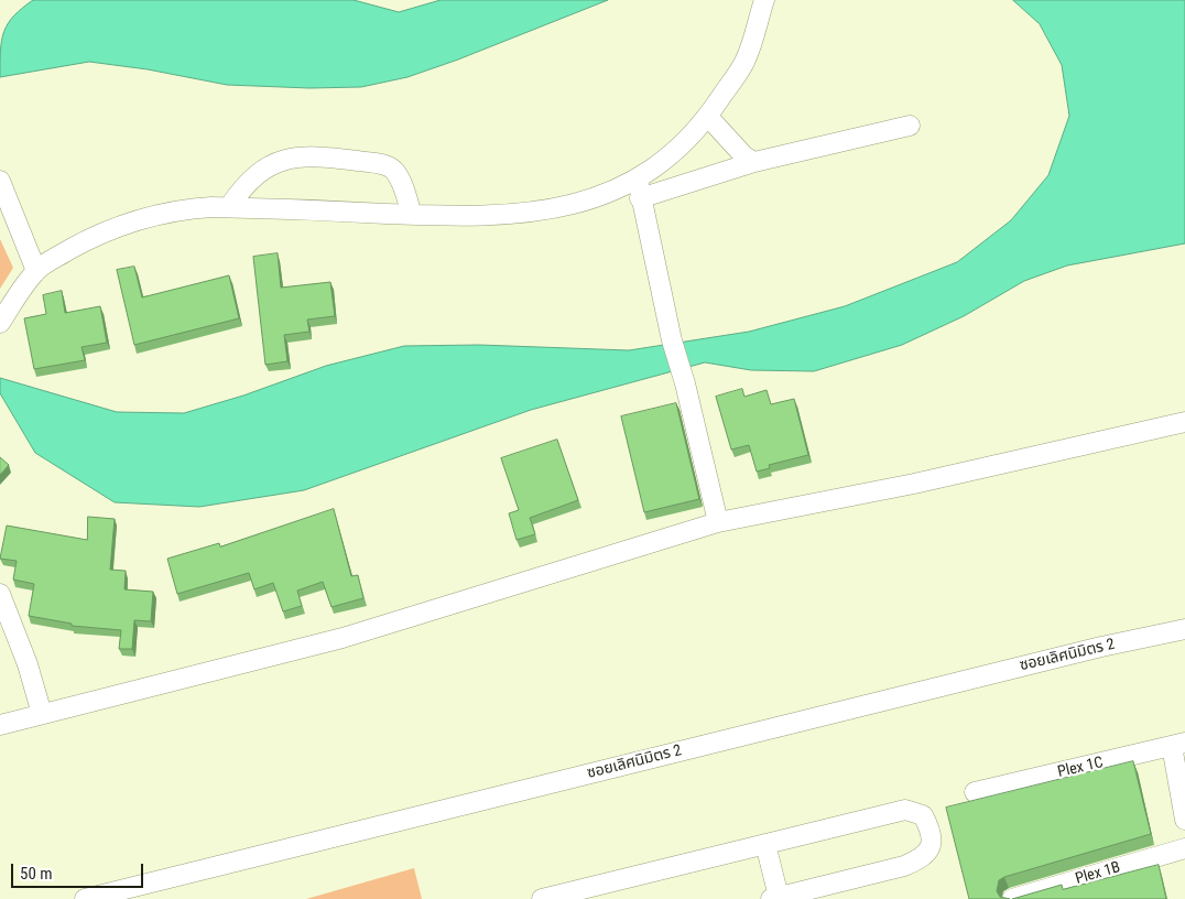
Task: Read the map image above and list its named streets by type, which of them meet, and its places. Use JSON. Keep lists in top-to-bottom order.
{
  "streets": {
    "street": ["ซอยเลิศนิมิตร 2", "Plex 1C", "Plex 1B"]
  },
  "scale_bar": "50 m"
}
